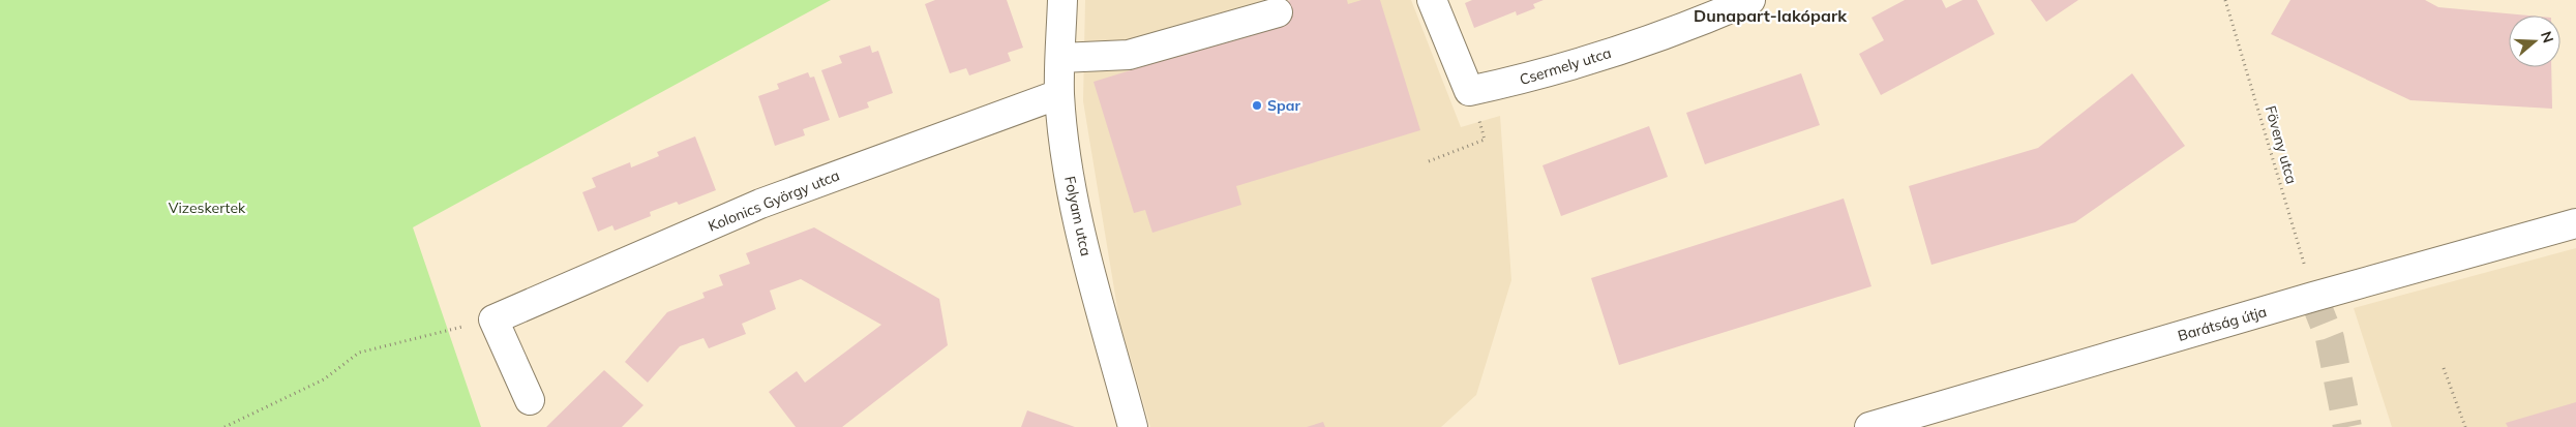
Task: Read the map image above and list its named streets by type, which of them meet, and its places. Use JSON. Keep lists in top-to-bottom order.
{
  "streets": {
    "street": [
      "Csermely utca",
      "Kolonics György utca",
      "Folyam utca",
      "Barátság útja"
    ],
    "path": ["Föveny utca"]
  },
  "crossings": [
    ["Föveny utca", "Barátság útja"],
    ["Kolonics György utca", "Folyam utca"]
  ],
  "districts": ["Dunapart-lakópark"],
  "parks": ["Vizeskertek"],
  "places": ["Spar"],
  "north": "right"
}
